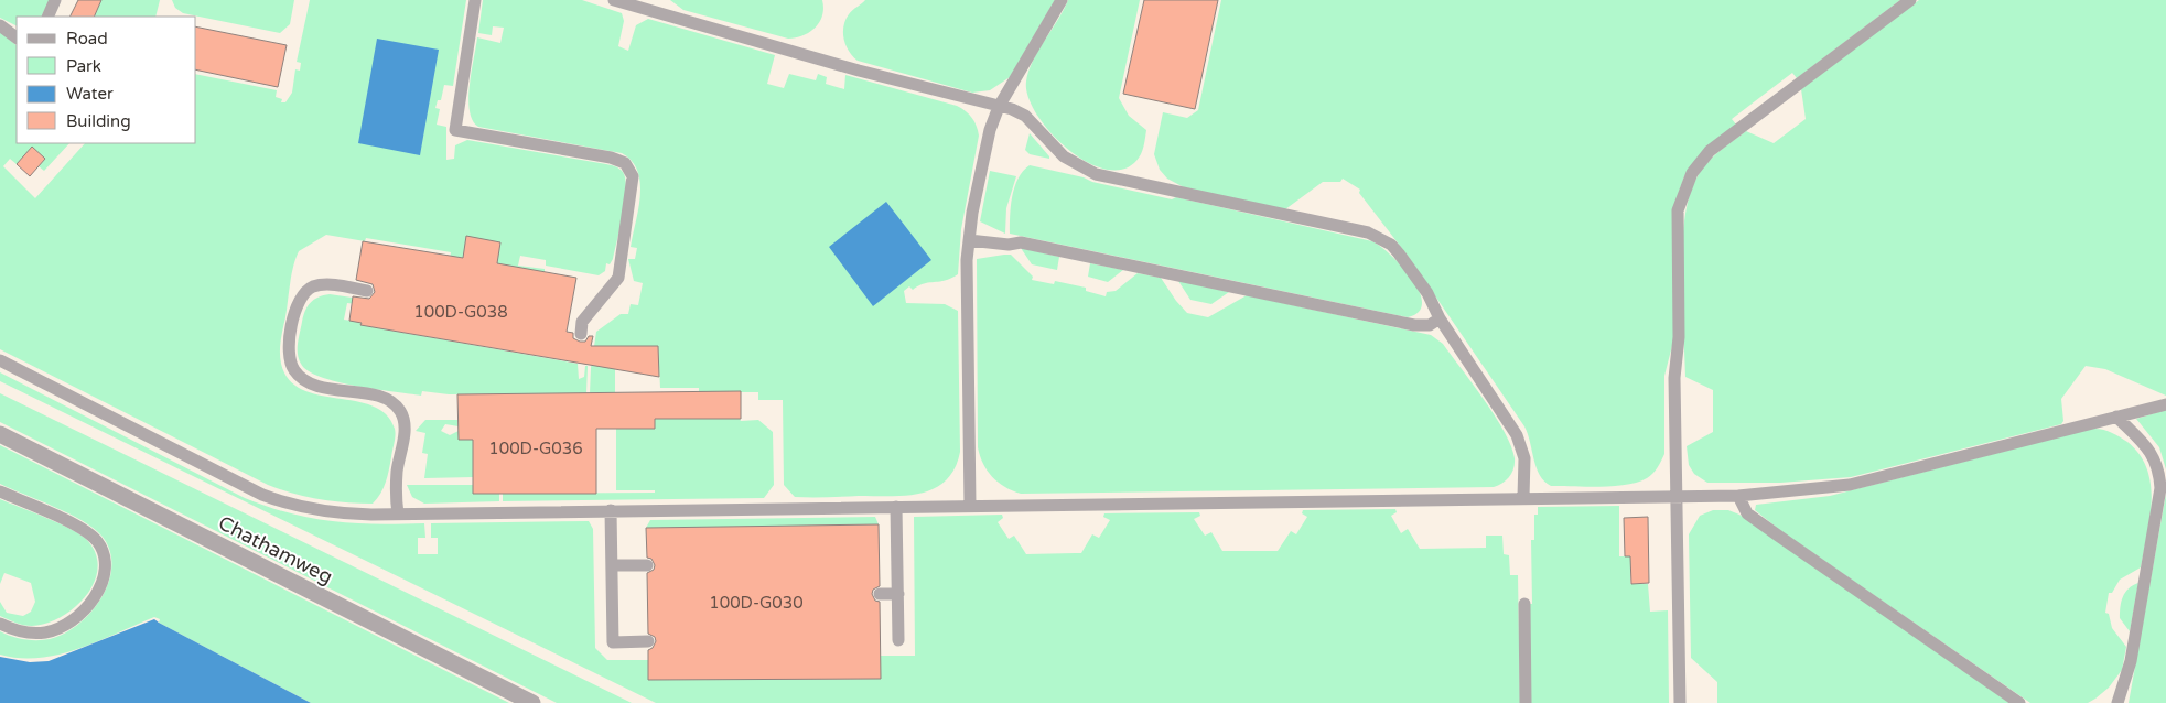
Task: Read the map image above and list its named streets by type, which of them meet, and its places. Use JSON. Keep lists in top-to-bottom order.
{
  "streets": {
    "street": ["Chathamweg"]
  },
  "house_numbers": ["100D-G038", "100D-G036", "100D-G030"],
  "legend": [
    "Road",
    "Park",
    "Water",
    "Building"
  ]
}
